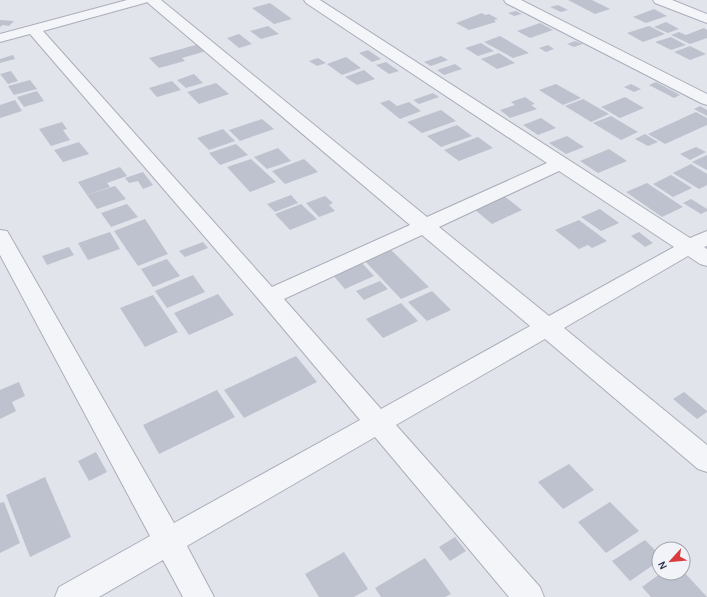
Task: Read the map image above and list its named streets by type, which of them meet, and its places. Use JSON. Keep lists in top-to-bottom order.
{
  "north": "bottom left"
}
